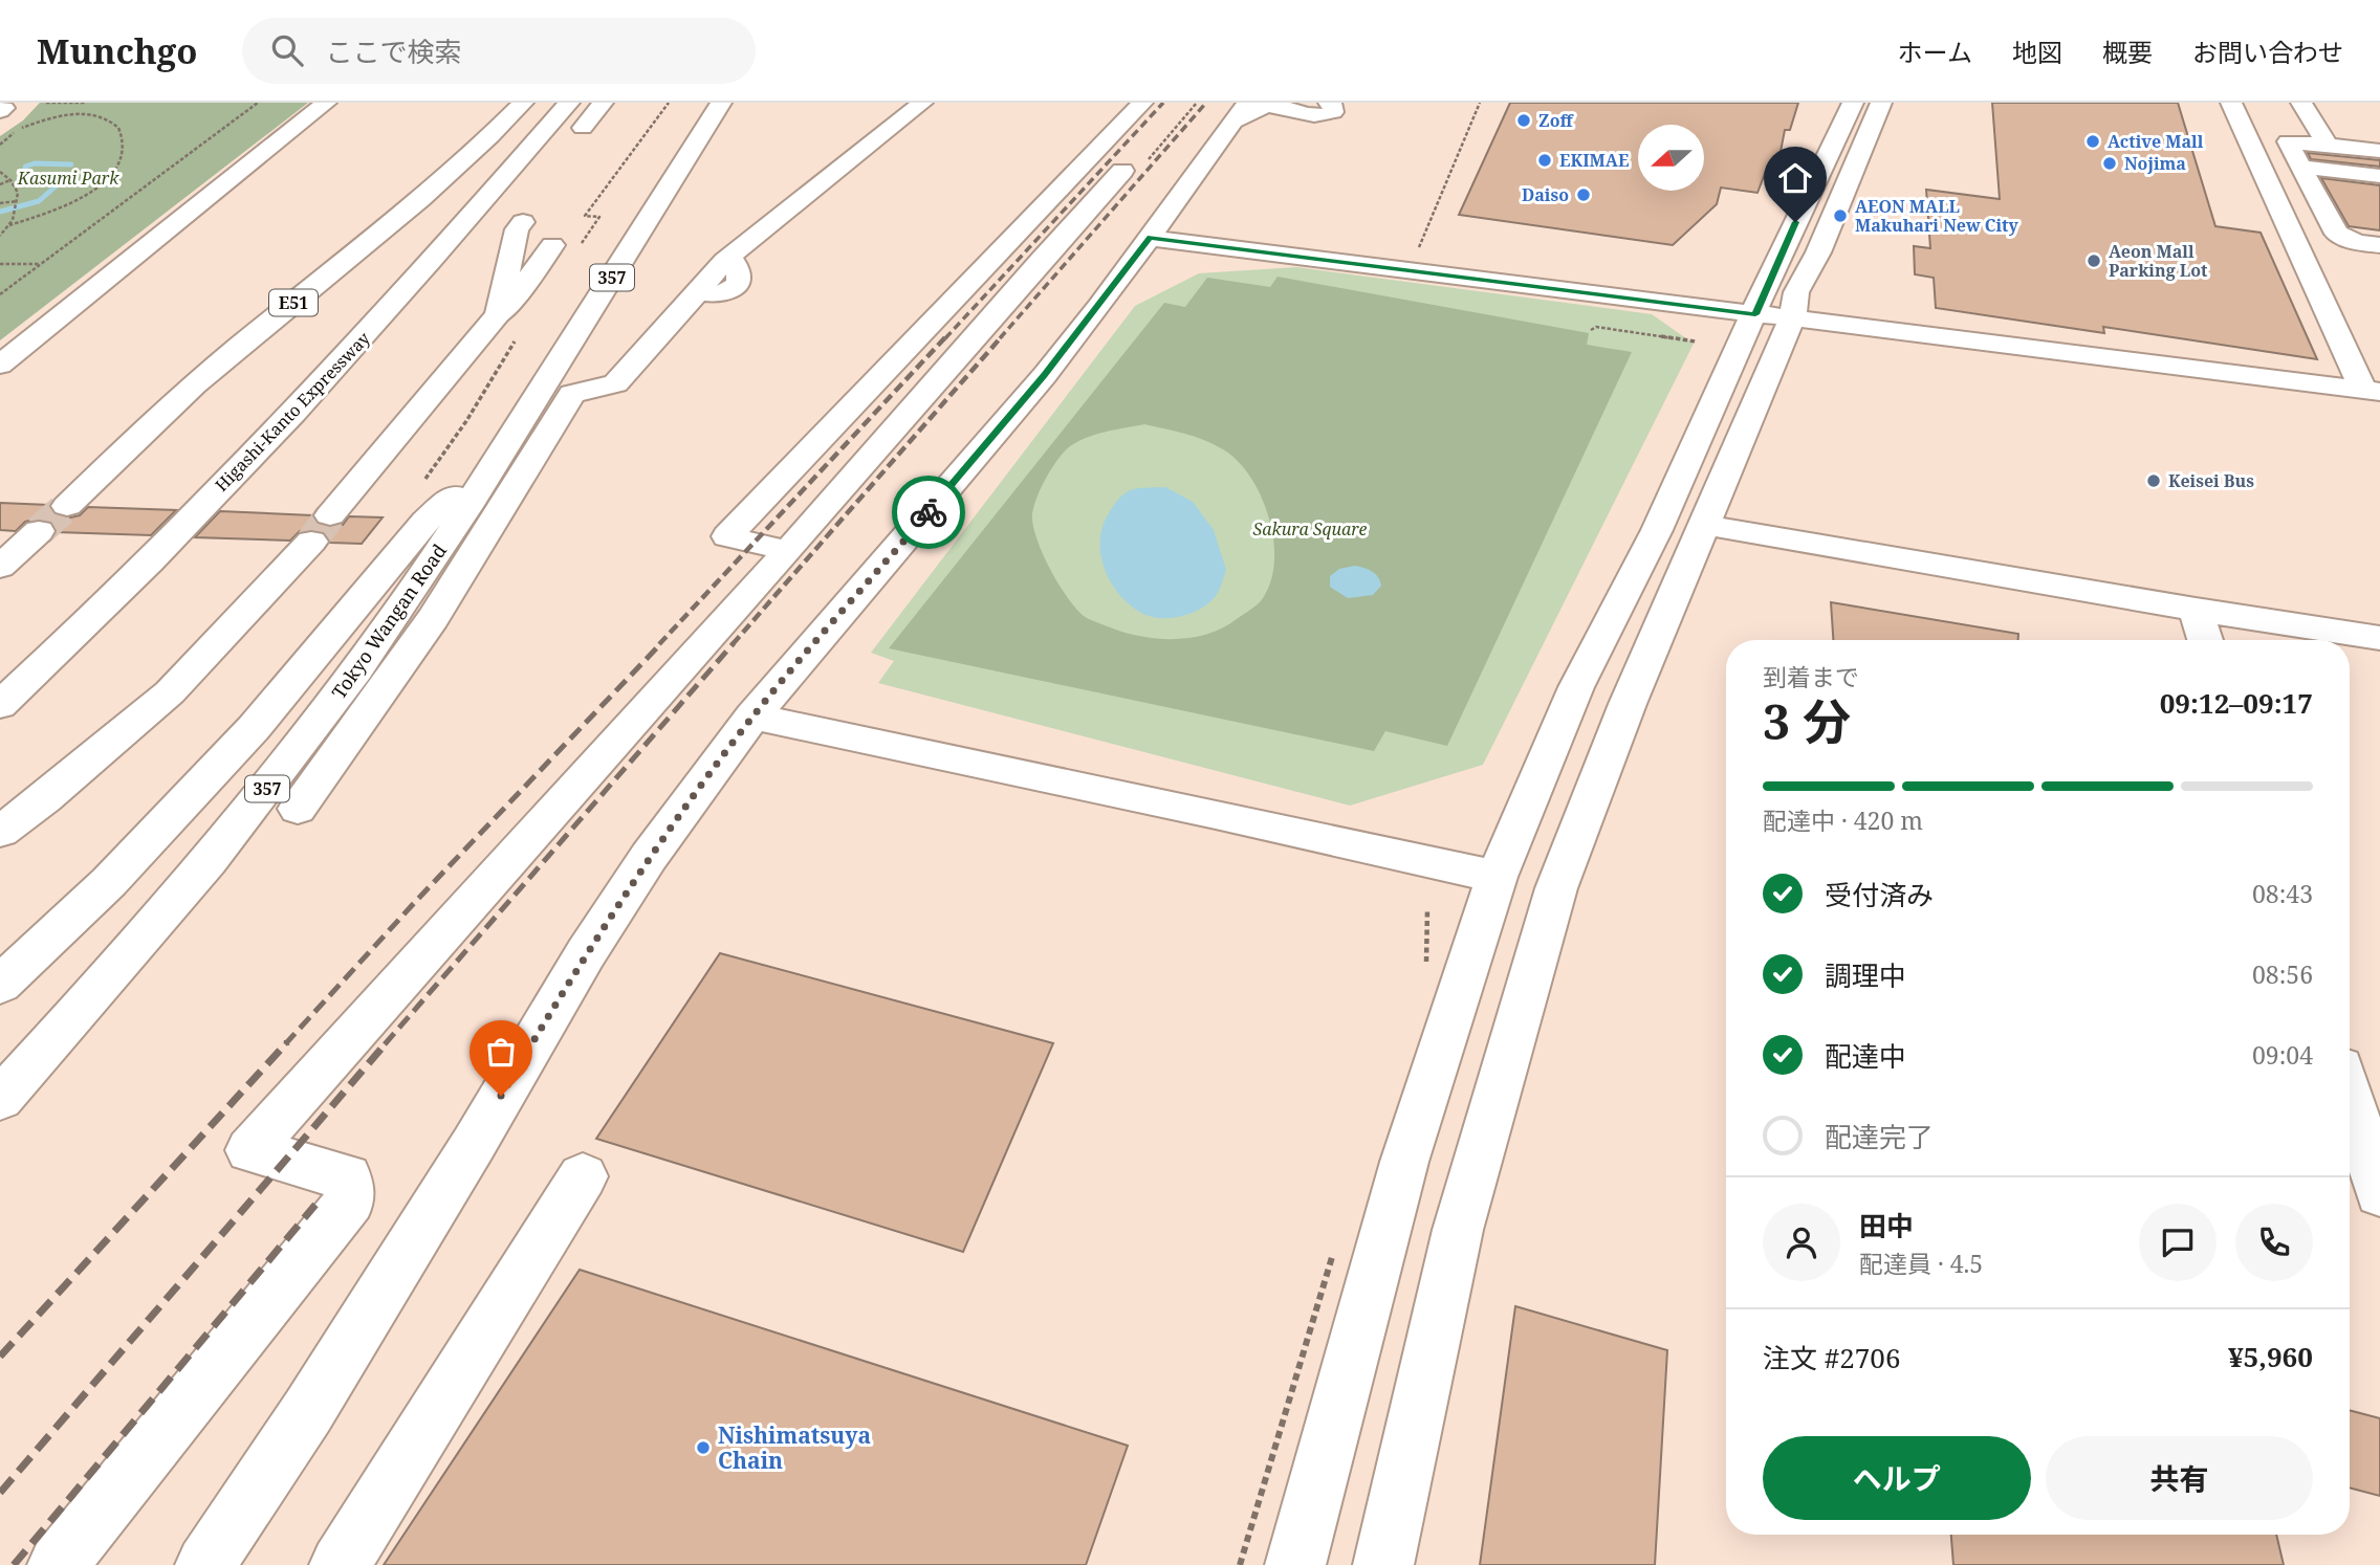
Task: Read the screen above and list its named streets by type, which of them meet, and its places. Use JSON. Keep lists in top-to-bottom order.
{
  "streets": {
    "main road": [
      "357",
      "E51",
      "Higashi-Kanto Expressway",
      "Tokyo Wangan Road"
    ]
  },
  "parks": ["Kasumi Park", "Sakura Square"],
  "places": [
    "Zoff",
    "Active Mall",
    "EKIMAE",
    "Nojima",
    "Daiso",
    "AEON MALL Makuhari New City",
    "Aeon Mall Parking Lot",
    "Keisei Bus",
    "Nishimatsuya Chain"
  ],
  "north": "left",
  "page": {
    "header": "Munchgo",
    "search": "ここで検索",
    "nav": [
      "ホーム",
      "地図",
      "概要",
      "お問い合わせ"
    ],
    "heading": ["3 分", "到着まで", "09:12–09:17"],
    "panel": [
      "田中",
      "配達員 · 4.5",
      "注文 #2706",
      "¥5,960"
    ],
    "bar": "配達中 · 420 m",
    "list": [
      ["受付済み", "08:43"],
      ["調理中", "08:56"],
      ["配達中", "09:04"],
      "配達完了"
    ],
    "buttons": ["ヘルプ", "共有"]
  }
}
